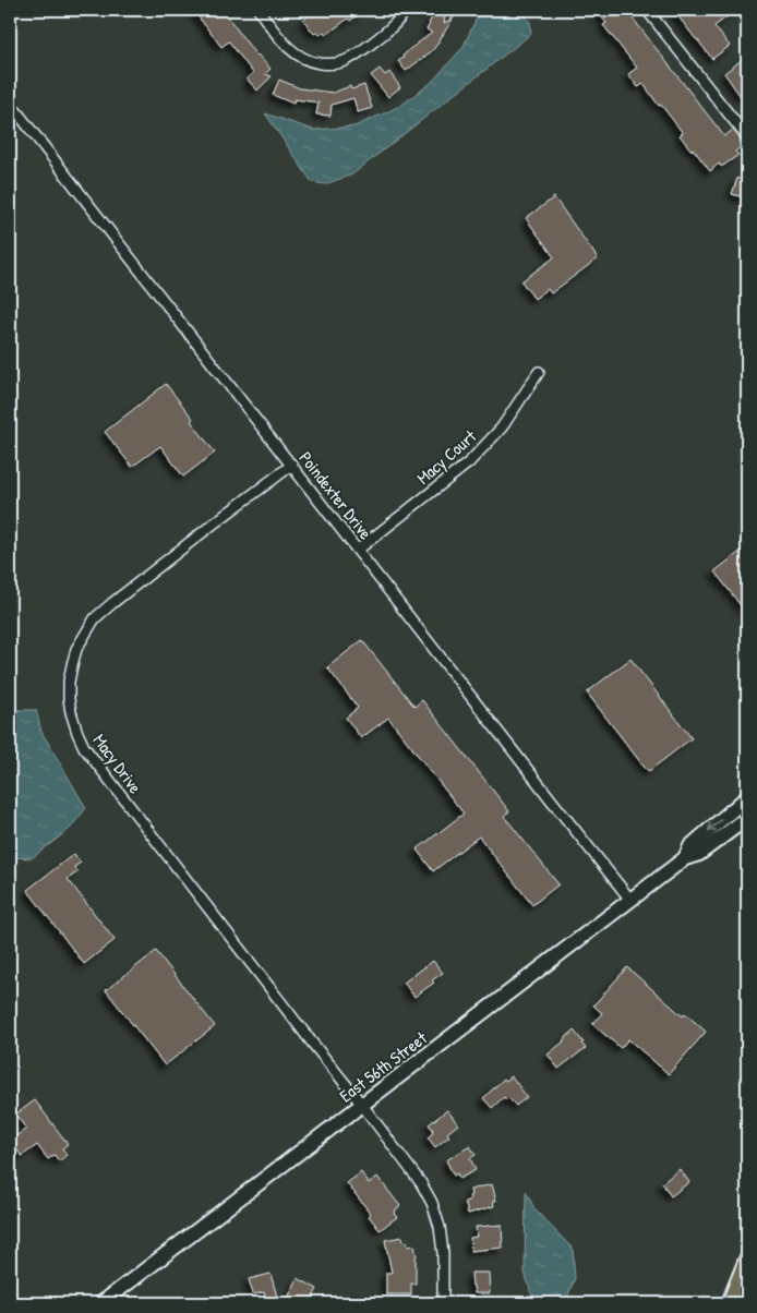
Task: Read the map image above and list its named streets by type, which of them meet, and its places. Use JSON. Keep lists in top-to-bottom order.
{
  "streets": {
    "main road": ["East 56th Street"],
    "street": ["Macy Court", "Poindexter Drive", "Macy Drive"]
  },
  "crossings": [
    ["Macy Court", "Poindexter Drive"],
    ["Poindexter Drive", "Macy Drive"],
    ["Poindexter Drive", "East 56th Street"],
    ["Macy Drive", "East 56th Street"]
  ]
}
